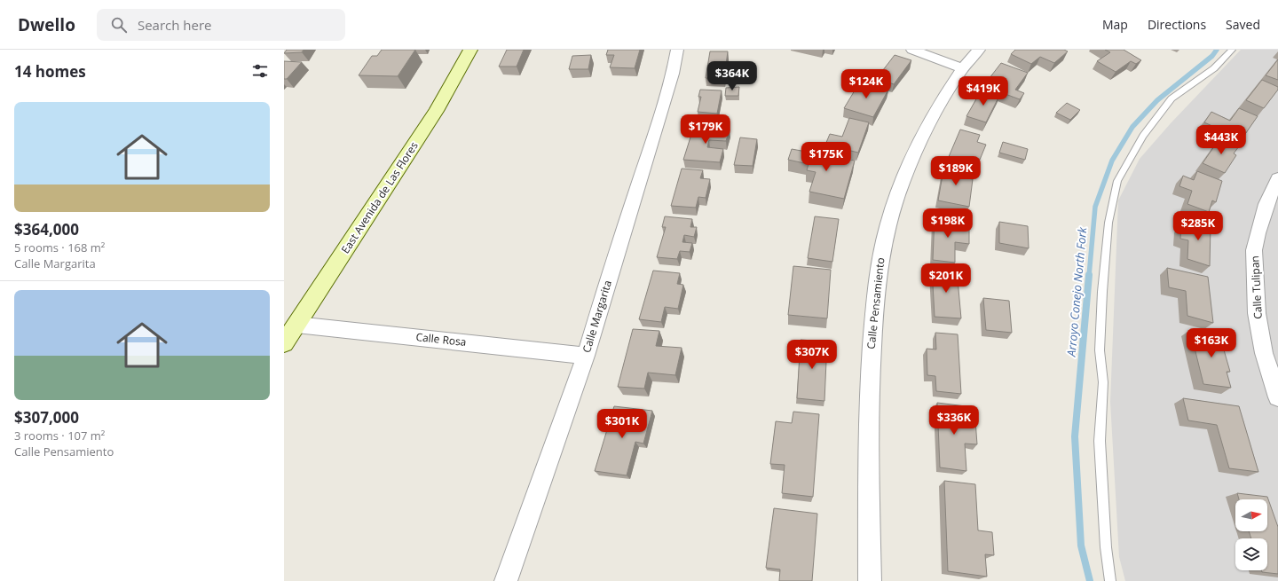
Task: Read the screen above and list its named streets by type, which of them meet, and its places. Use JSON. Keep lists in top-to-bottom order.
{
  "streets": {
    "street": [
      "East Avenida de Las Flores",
      "Calle Tulipan",
      "Calle Pensamiento",
      "Calle Margarita",
      "Calle Rosa"
    ]
  },
  "crossings": [
    ["East Avenida de Las Flores", "Calle Rosa"],
    ["Calle Margarita", "Calle Rosa"]
  ],
  "water": ["Arroyo Conejo North Fork"],
  "north": "right",
  "page": {
    "header": "Dwello",
    "search": "Search here",
    "nav": ["Map", "Directions", "Saved"],
    "heading": "14 homes",
    "price": [
      "$364K",
      "$124K",
      "$419K",
      "$179K",
      "$443K",
      "$175K",
      "$189K",
      "$198K",
      "$285K",
      "$201K",
      "$163K",
      "$307K",
      "$336K",
      "$301K"
    ],
    "list": [
      {
        "name": "$364,000",
        "note": "5 rooms · 168 m² · Calle Margarita"
      },
      {
        "name": "$307,000",
        "note": "3 rooms · 107 m² · Calle Pensamiento"
      }
    ]
  }
}
